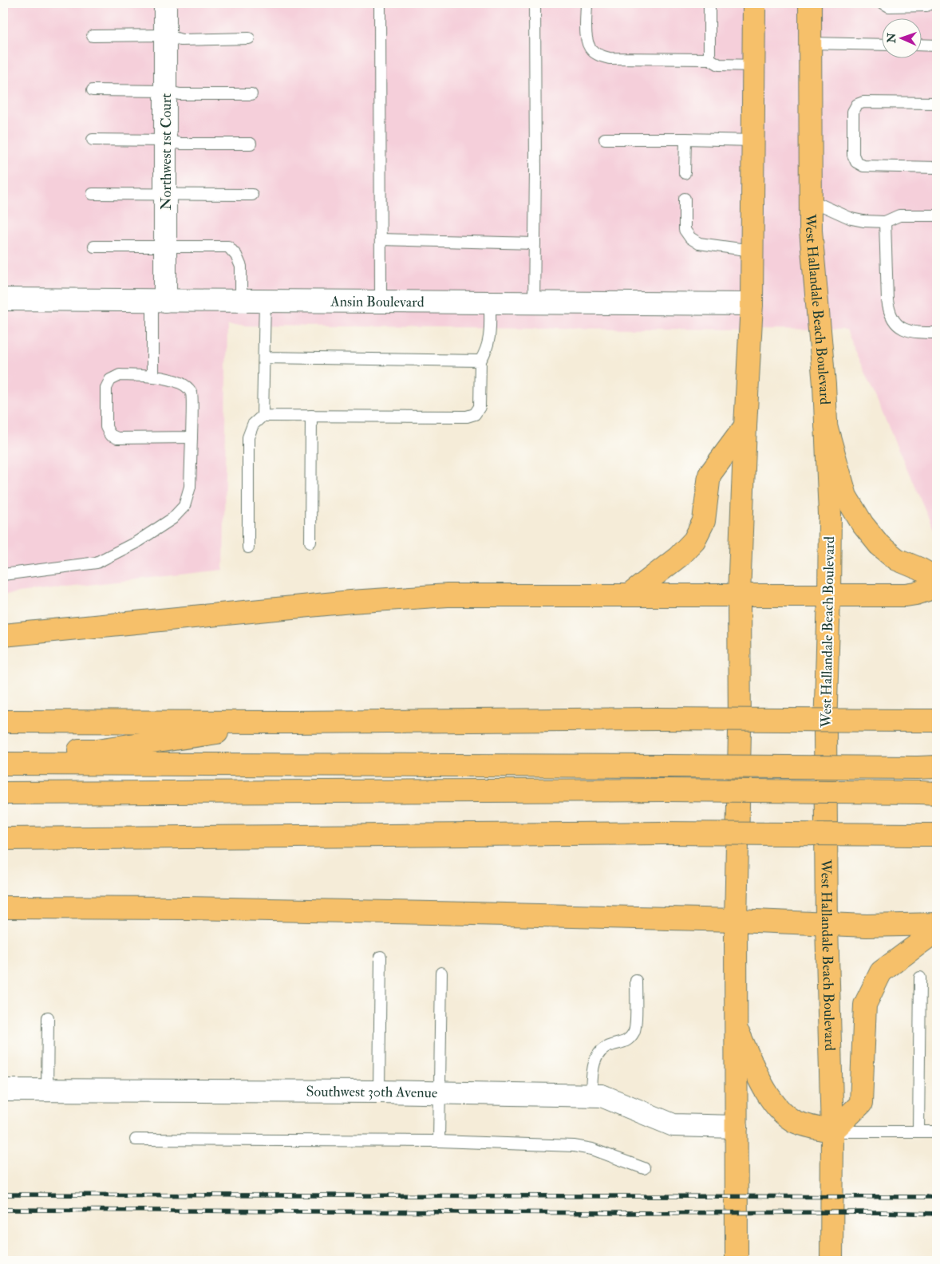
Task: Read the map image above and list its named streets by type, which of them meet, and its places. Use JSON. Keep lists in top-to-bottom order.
{
  "streets": {
    "main road": ["West Hallandale Beach Boulevard"],
    "street": ["Northwest 1st Court", "Ansin Boulevard", "Southwest 30th Avenue"]
  },
  "crossings": [
    ["Northwest 1st Court", "Ansin Boulevard"]
  ],
  "north": "left"
}
